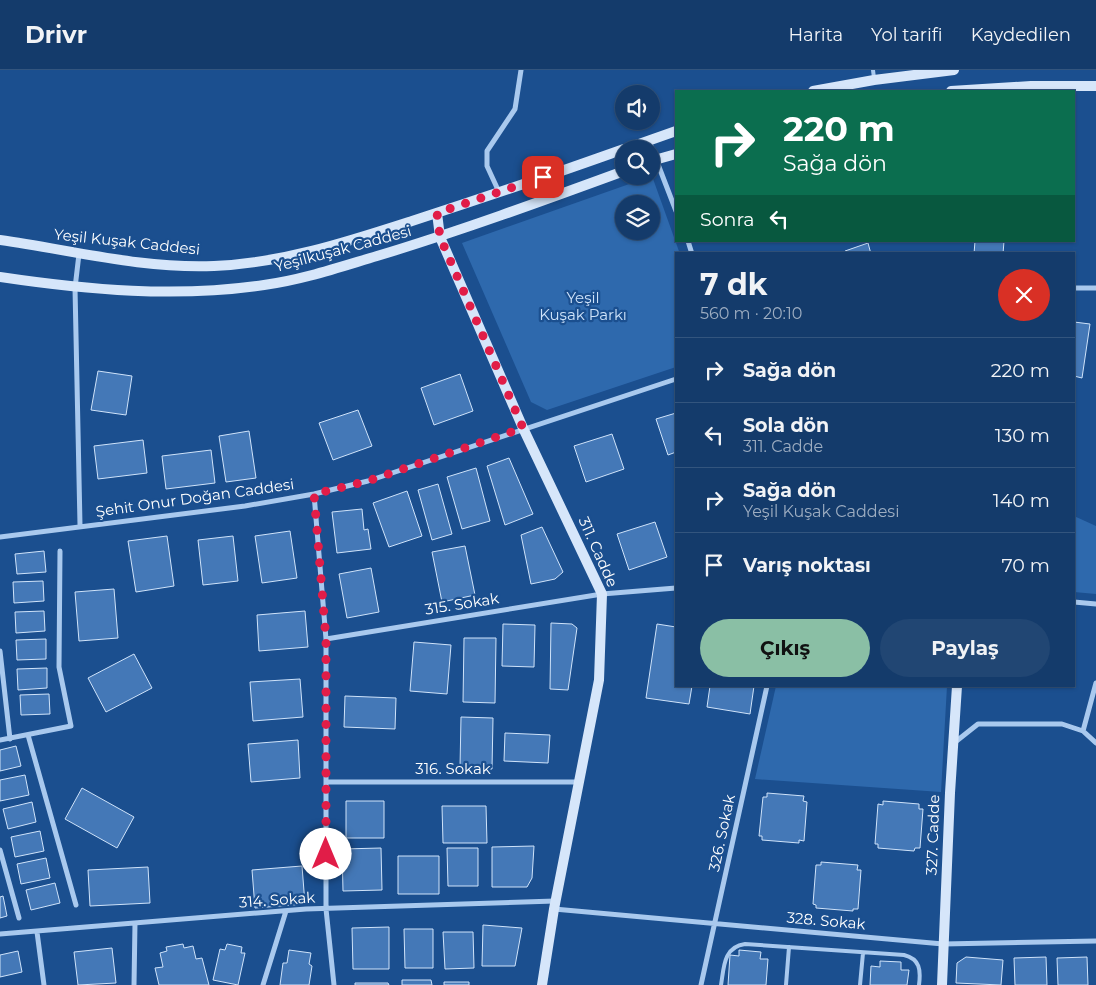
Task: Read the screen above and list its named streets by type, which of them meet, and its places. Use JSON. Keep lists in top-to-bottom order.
{
  "streets": {
    "main road": [
      "Yeşil Kuşak Caddesi",
      "Yeşilkuşak Caddesi",
      "311. Cadde",
      "327. Cadde"
    ],
    "street": [
      "Şehit Onur Doğan Caddesi",
      "315. Sokak",
      "316. Sokak",
      "326. Sokak",
      "314. Sokak",
      "328. Sokak"
    ]
  },
  "crossings": [
    ["Yeşil Kuşak Caddesi", "311. Cadde"],
    ["Yeşilkuşak Caddesi", "311. Cadde"],
    ["Şehit Onur Doğan Caddesi", "311. Cadde"],
    ["311. Cadde", "315. Sokak"],
    ["311. Cadde", "316. Sokak"],
    ["311. Cadde", "314. Sokak"],
    ["311. Cadde", "328. Sokak"],
    ["326. Sokak", "328. Sokak"],
    ["327. Cadde", "328. Sokak"],
    ["314. Sokak", "328. Sokak"]
  ],
  "parks": ["Yeşil Kuşak Parkı"],
  "page": {
    "header": "Drivr",
    "nav": ["Harita", "Yol tarifi", "Kaydedilen"],
    "turn": ["220 m", "Sağa dön"],
    "then": "Sonra",
    "heading": ["7 dk", "560 m · 20:10"],
    "list": [
      {
        "name": "Sağa dön",
        "value": "220 m"
      },
      {
        "name": "Sola dön",
        "note": "311. Cadde",
        "value": "130 m"
      },
      {
        "name": "Sağa dön",
        "note": "Yeşil Kuşak Caddesi",
        "value": "140 m"
      },
      {
        "name": "Varış noktası",
        "value": "70 m"
      }
    ],
    "buttons": ["Çıkış", "Paylaş"]
  }
}
